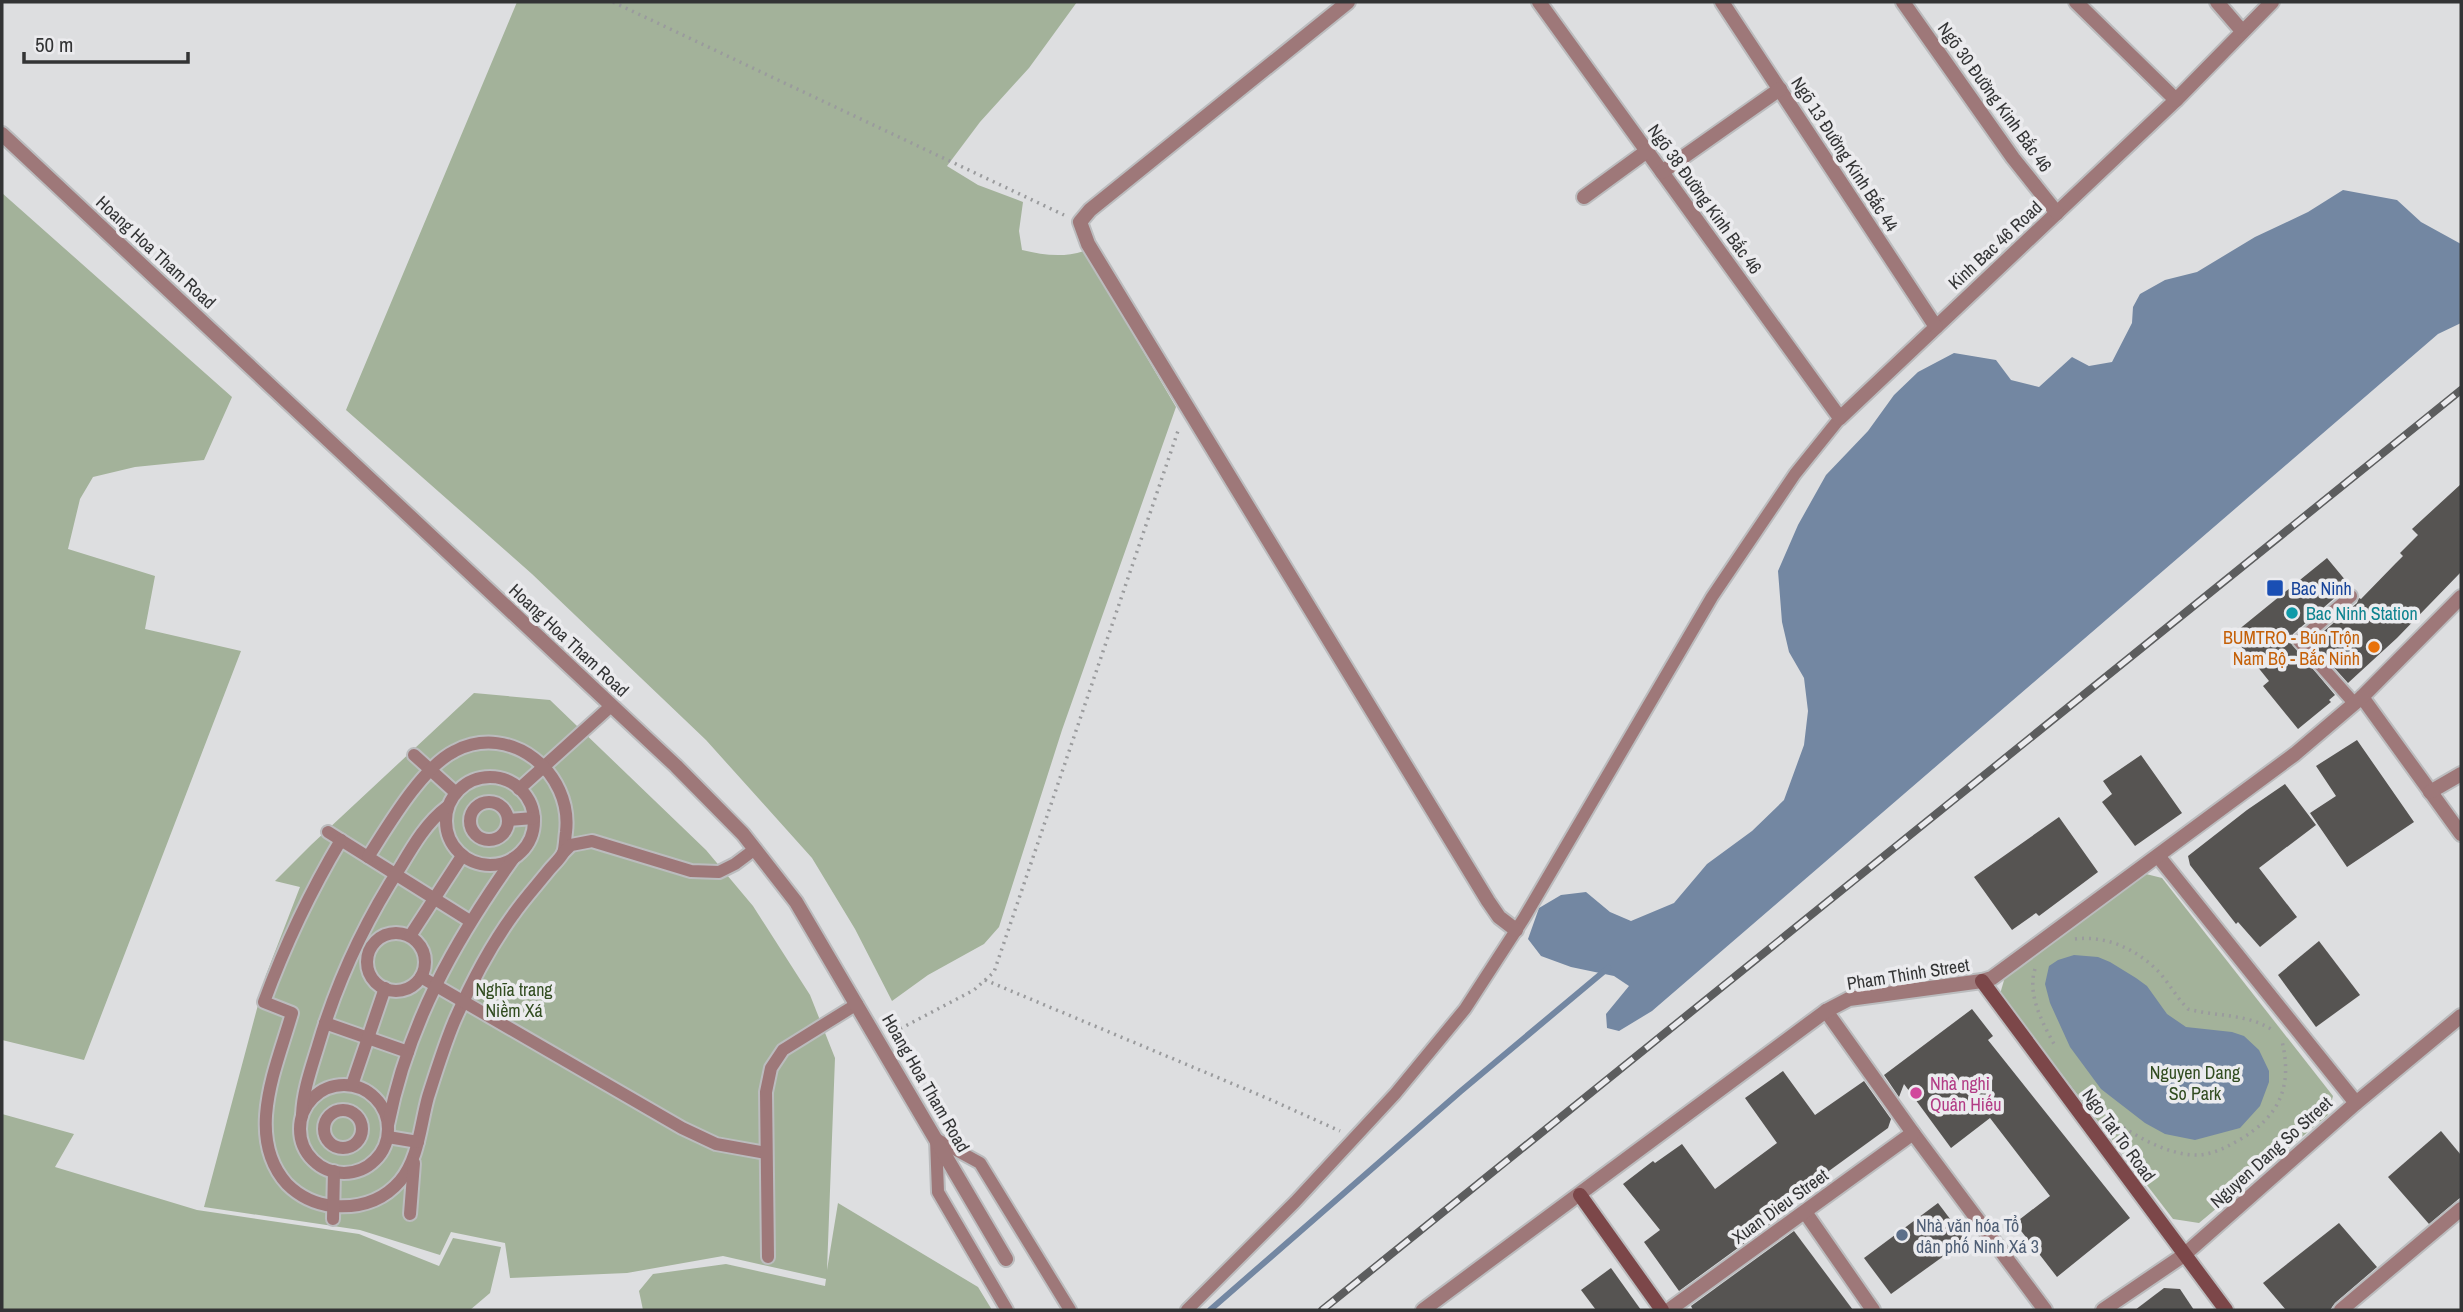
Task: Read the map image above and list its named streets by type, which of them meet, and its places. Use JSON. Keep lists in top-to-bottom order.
{
  "streets": {
    "street": [
      "Ngõ 30 Đường Kinh Bắc 46",
      "Ngõ 13 Đường Kinh Bắc 44",
      "Ngõ 38 Đường Kinh Bắc 46",
      "Kinh Bac 46 Road",
      "Hoang Hoa Tham Road",
      "Pham Thinh Street",
      "Ngo Tat To Road",
      "Nguyen Dang So Street",
      "Xuan Dieu Street"
    ]
  },
  "crossings": [
    ["Ngõ 30 Đường Kinh Bắc 46", "Kinh Bac 46 Road"],
    ["Ngõ 13 Đường Kinh Bắc 44", "Kinh Bac 46 Road"],
    ["Ngõ 38 Đường Kinh Bắc 46", "Kinh Bac 46 Road"],
    ["Pham Thinh Street", "Ngo Tat To Road"],
    ["Ngo Tat To Road", "Nguyen Dang So Street"]
  ],
  "parks": ["Nghĩa trang Niềm Xá", "Nguyen Dang So Park"],
  "places": {
    "transit": ["Bac Ninh"],
    "other": [
      "Bac Ninh Station",
      "BUMTRO - Bún Trộn Nam Bộ - Bắc Ninh",
      "Nhà nghỉ Quân Hiếu",
      "Nhà văn hóa Tổ dân phố Ninh Xá 3"
    ]
  },
  "scale_bar": "50 m"
}
